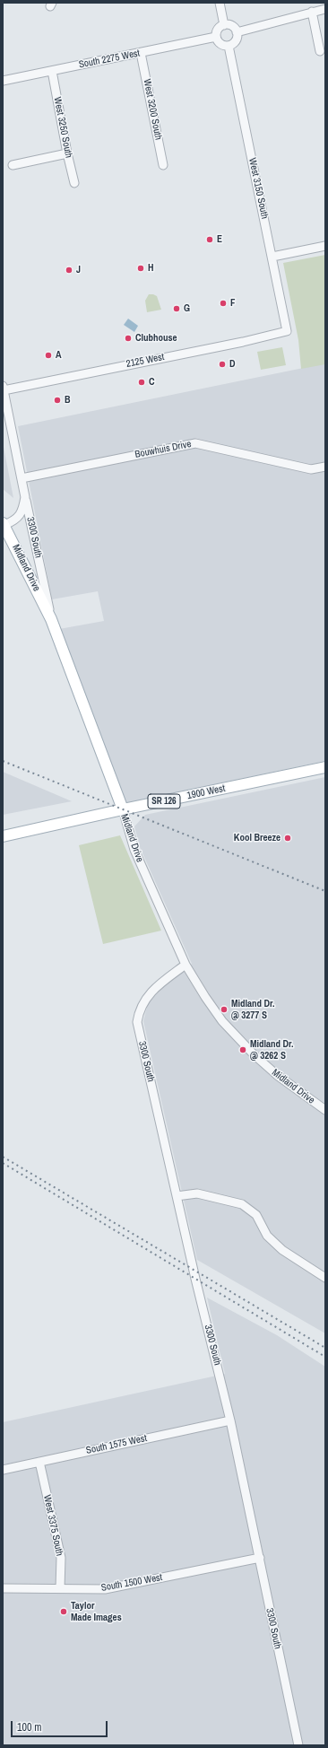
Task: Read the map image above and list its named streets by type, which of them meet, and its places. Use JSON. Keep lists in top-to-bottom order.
{
  "streets": {
    "main road": ["Midland Drive", "1900 West", "SR 126"],
    "street": [
      "South 2275 West",
      "West 3200 South",
      "West 3250 South",
      "West 3150 South",
      "2125 West",
      "Bouwhuis Drive",
      "3300 South",
      "South 1575 West",
      "West 3375 South",
      "South 1500 West"
    ]
  },
  "crossings": [
    ["South 2275 West", "West 3200 South"],
    ["South 2275 West", "West 3250 South"],
    ["South 2275 West", "West 3150 South"],
    ["West 3150 South", "2125 West"],
    ["2125 West", "3300 South"],
    ["Bouwhuis Drive", "3300 South"],
    ["3300 South", "Midland Drive"],
    ["3300 South", "South 1575 West"],
    ["3300 South", "South 1500 West"],
    ["Midland Drive", "1900 West"],
    ["South 1575 West", "West 3375 South"],
    ["West 3375 South", "South 1500 West"]
  ],
  "places": [
    "E",
    "H",
    "J",
    "F",
    "G",
    "Clubhouse",
    "A",
    "D",
    "C",
    "B",
    "Kool Breeze",
    "Midland Dr. @ 3277 S",
    "Midland Dr. @ 3262 S",
    "Taylor Made Images"
  ],
  "scale_bar": "100 m"
}
